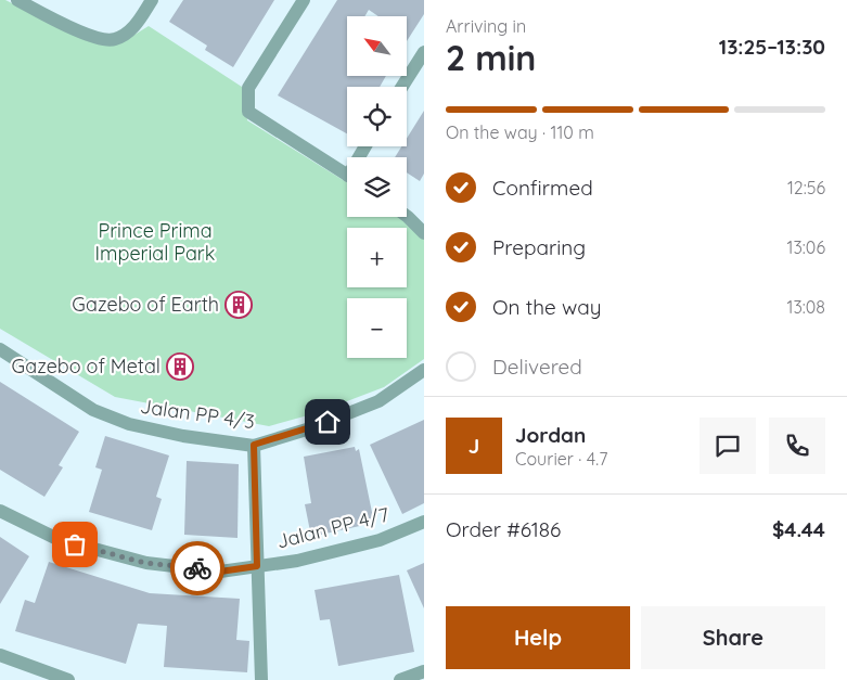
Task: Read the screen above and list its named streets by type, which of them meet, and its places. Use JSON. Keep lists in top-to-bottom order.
{
  "streets": {
    "street": ["Jalan PP 4/3", "Jalan PP 4/7"]
  },
  "parks": ["Prince Prima Imperial Park"],
  "places": {
    "building": ["Gazebo of Earth", "Gazebo of Metal"]
  },
  "north": "top left",
  "page": {
    "heading": ["2 min", "Arriving in", "13:25–13:30"],
    "panel": [
      "Jordan",
      "Courier · 4.7",
      "Order #6186",
      "$4.44"
    ],
    "map_buttons": ["+", "−"],
    "bar": "On the way · 110 m",
    "list": [
      ["Confirmed", "12:56"],
      ["Preparing", "13:06"],
      ["On the way", "13:08"],
      "Delivered"
    ],
    "round": "J",
    "buttons": ["Help", "Share"]
  }
}
